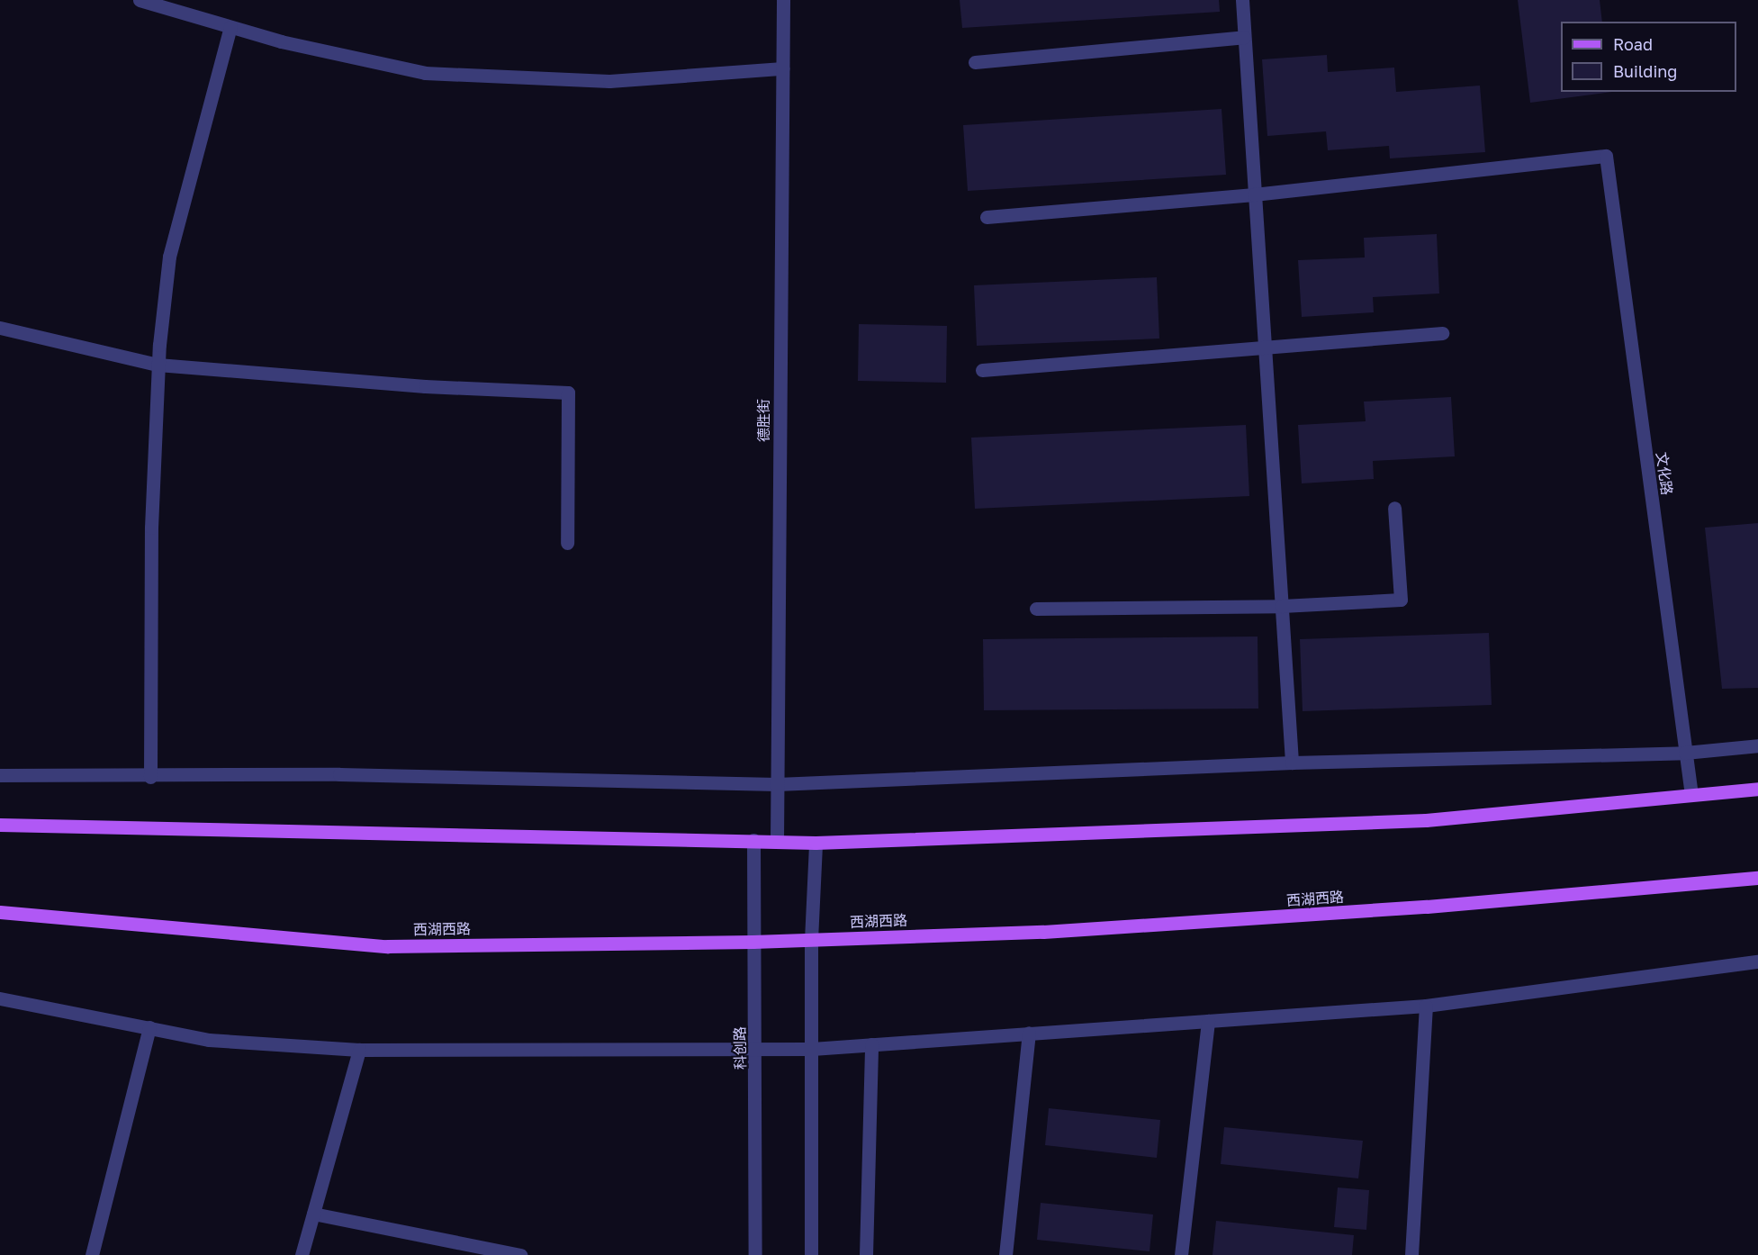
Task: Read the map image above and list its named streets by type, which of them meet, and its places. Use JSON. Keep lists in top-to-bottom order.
{
  "streets": {
    "main road": ["西湖西路"],
    "street": ["德胜街", "文化路", "科创路"]
  },
  "crossings": [
    ["西湖西路", "科创路"]
  ],
  "legend": ["Road", "Building"]
}
